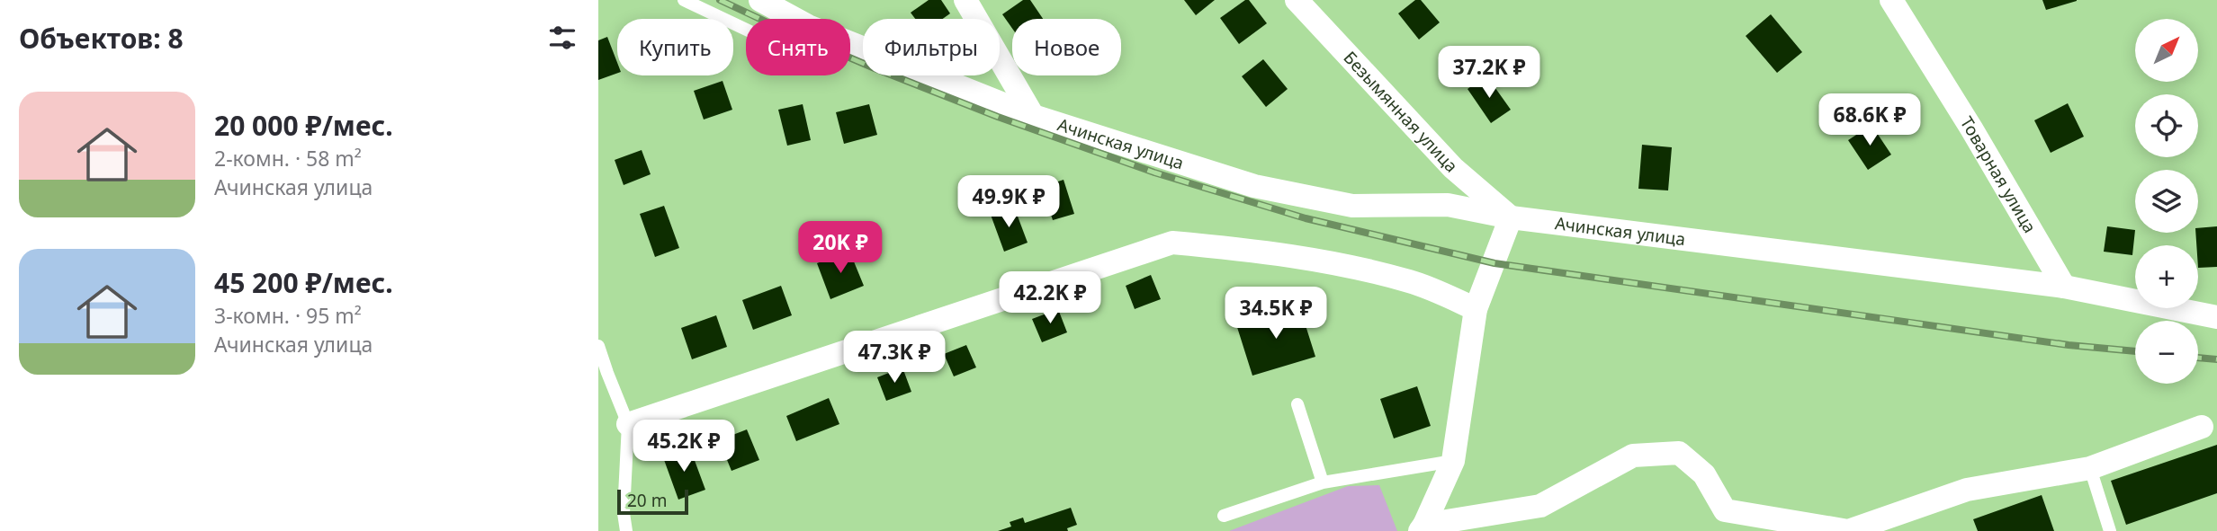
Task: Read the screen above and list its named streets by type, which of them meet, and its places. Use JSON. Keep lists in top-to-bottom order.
{
  "streets": {
    "street": ["Безымянная улица", "Ачинская улица", "Товарная улица"]
  },
  "crossings": [
    ["Безымянная улица", "Ачинская улица"],
    ["Ачинская улица", "Товарная улица"]
  ],
  "scale_bar": "20 m",
  "north": "top right",
  "page": {
    "heading": "Объектов: 8",
    "map_buttons": ["+", "−"],
    "chip": [
      "Купить",
      "Снять",
      "Фильтры",
      "Новое"
    ],
    "price": [
      "37.2K ₽",
      "68.6K ₽",
      "49.9K ₽",
      "20K ₽",
      "42.2K ₽",
      "34.5K ₽",
      "47.3K ₽",
      "45.2K ₽"
    ],
    "list": [
      {
        "name": "20 000 ₽/мес.",
        "note": "2-комн. · 58 m² · Ачинская улица"
      },
      {
        "name": "45 200 ₽/мес.",
        "note": "3-комн. · 95 m² · Ачинская улица"
      }
    ],
    "scale": "20 m"
  }
}
